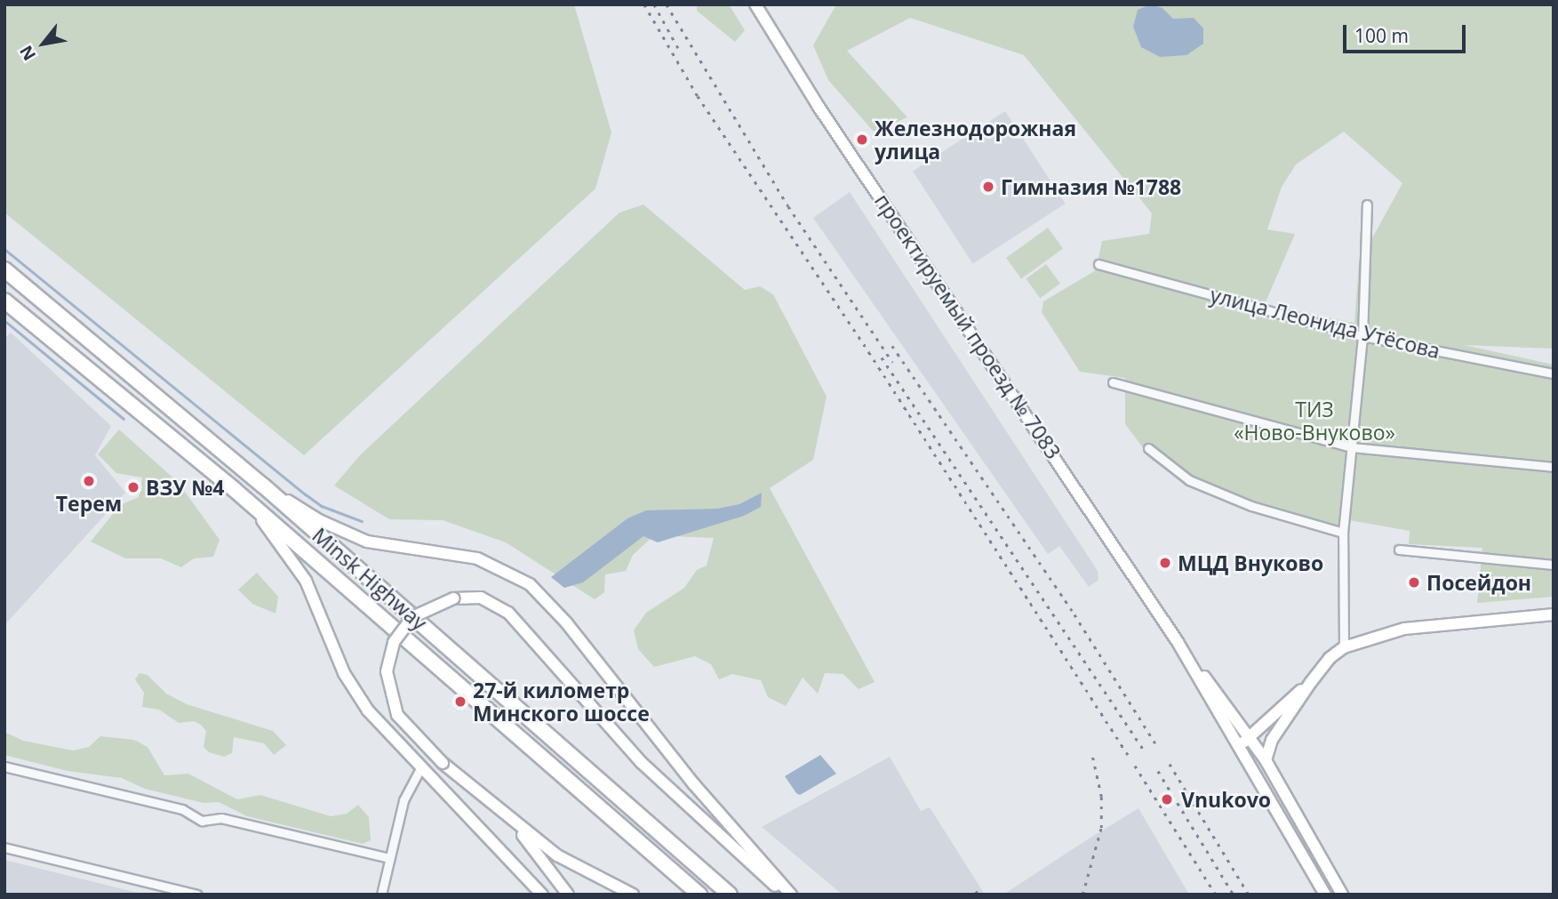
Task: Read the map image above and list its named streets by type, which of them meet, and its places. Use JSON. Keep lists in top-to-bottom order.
{
  "streets": {
    "highway": ["Minsk Highway"],
    "main road": ["проектируемый проезд № 7083"],
    "street": ["улица Леонида Утёсова"]
  },
  "parks": ["ТИЗ «Ново-Внуково»"],
  "places": [
    "Железнодорожная улица",
    "Гимназия №1788",
    "Терем",
    "ВЗУ №4",
    "МЦД Внуково",
    "Посейдон",
    "27-й километр Минского шоссе",
    "Vnukovo"
  ],
  "scale_bar": "100 m",
  "north": "bottom left"
}
